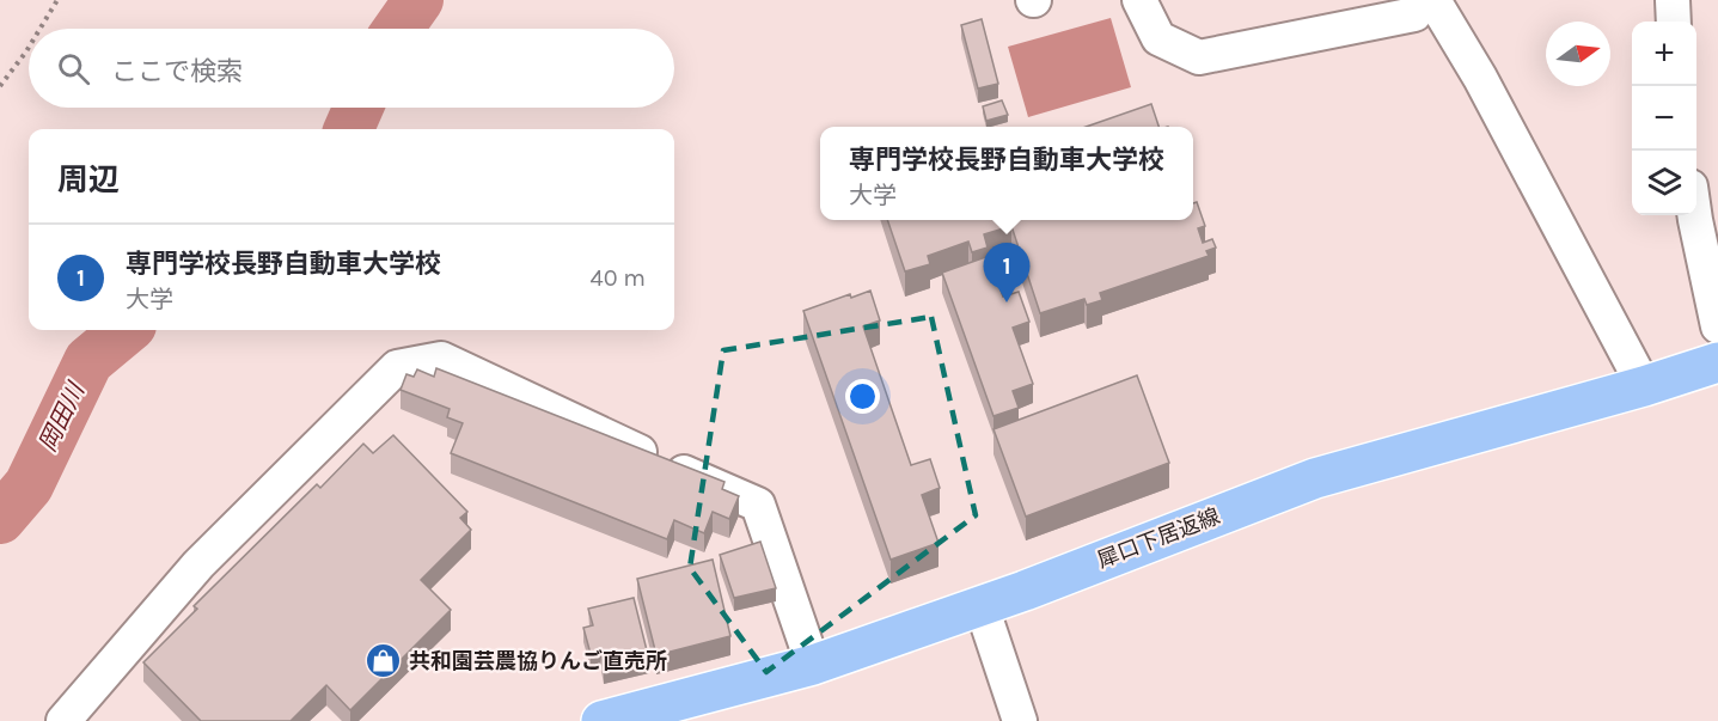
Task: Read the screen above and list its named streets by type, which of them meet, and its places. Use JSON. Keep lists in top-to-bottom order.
{
  "streets": {
    "main road": ["犀口下居返線"]
  },
  "water": ["岡田川"],
  "places": {
    "shop": ["共和園芸農協りんご直売所"]
  },
  "north": "right",
  "page": {
    "map_buttons": ["+", "−"],
    "search": "ここで検索",
    "popup": ["専門学校長野自動車大学校", "大学"],
    "heading": "周辺",
    "list": [
      {
        "mark": "1",
        "name": "専門学校長野自動車大学校",
        "note": "大学",
        "value": "40 m"
      }
    ],
    "pins": "1"
  }
}
